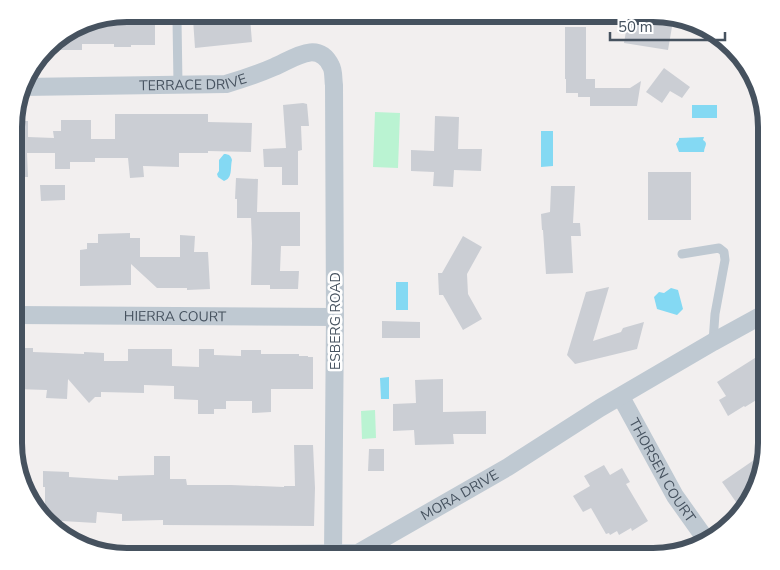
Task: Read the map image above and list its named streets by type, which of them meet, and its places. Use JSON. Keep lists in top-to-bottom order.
{
  "streets": {
    "street": [
      "TERRACE DRIVE",
      "HIERRA COURT",
      "ESBERG ROAD",
      "THORSEN COURT",
      "MORA DRIVE"
    ]
  },
  "crossings": [
    ["TERRACE DRIVE", "ESBERG ROAD"],
    ["HIERRA COURT", "ESBERG ROAD"],
    ["THORSEN COURT", "MORA DRIVE"]
  ],
  "scale_bar": "50 m"
}
